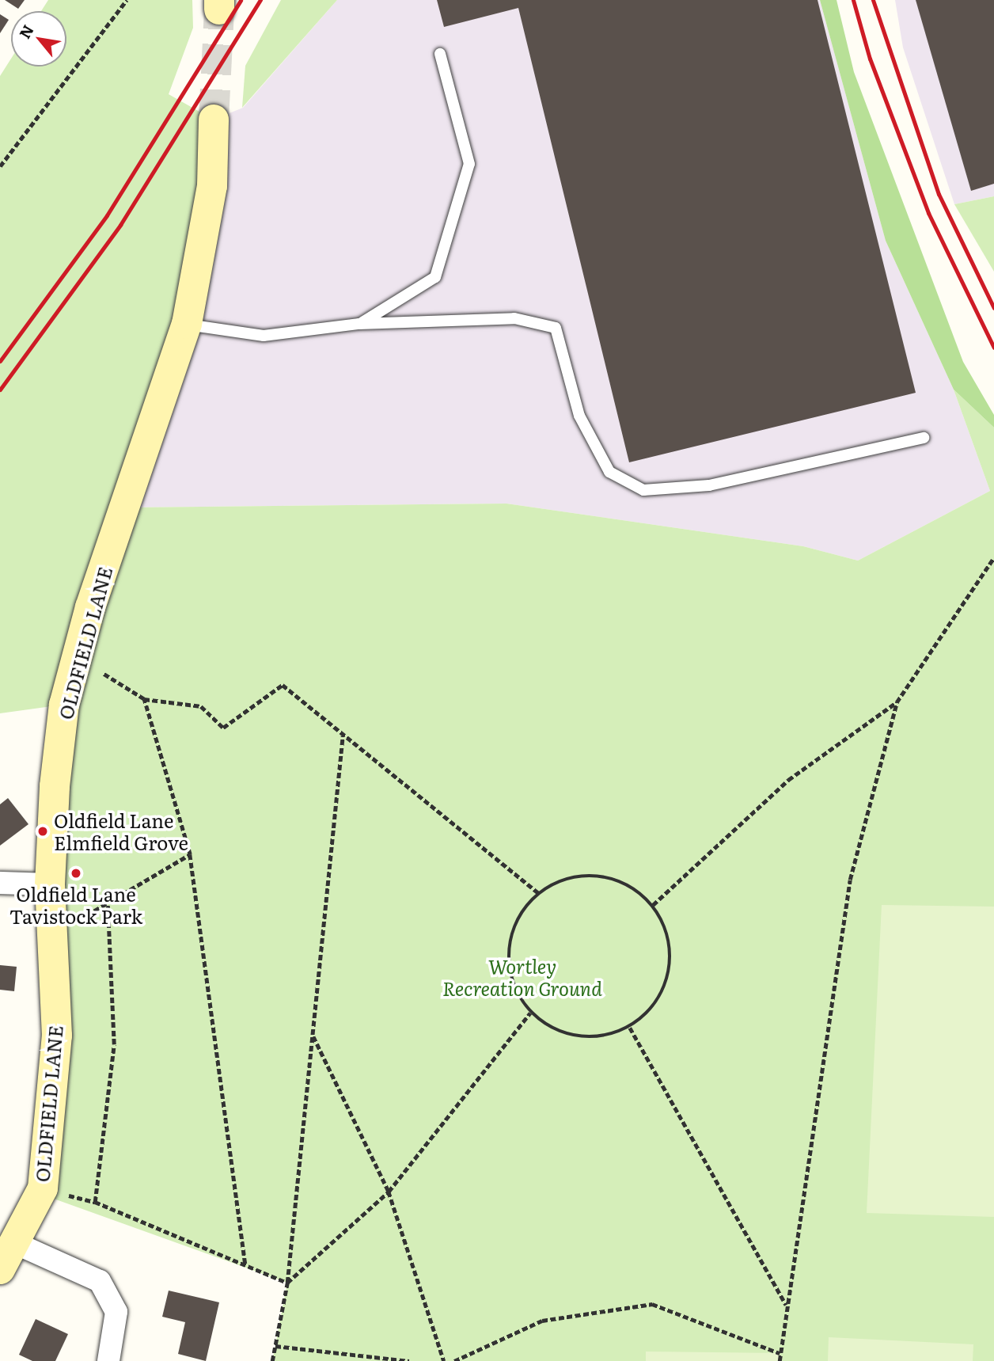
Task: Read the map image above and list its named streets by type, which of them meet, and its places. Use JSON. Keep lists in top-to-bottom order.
{
  "streets": {
    "street": ["OLDFIELD LANE"]
  },
  "parks": ["Wortley Recreation Ground"],
  "places": ["Oldfield Lane Elmfield Grove", "Oldfield Lane Tavistock Park"],
  "north": "top left"
}
